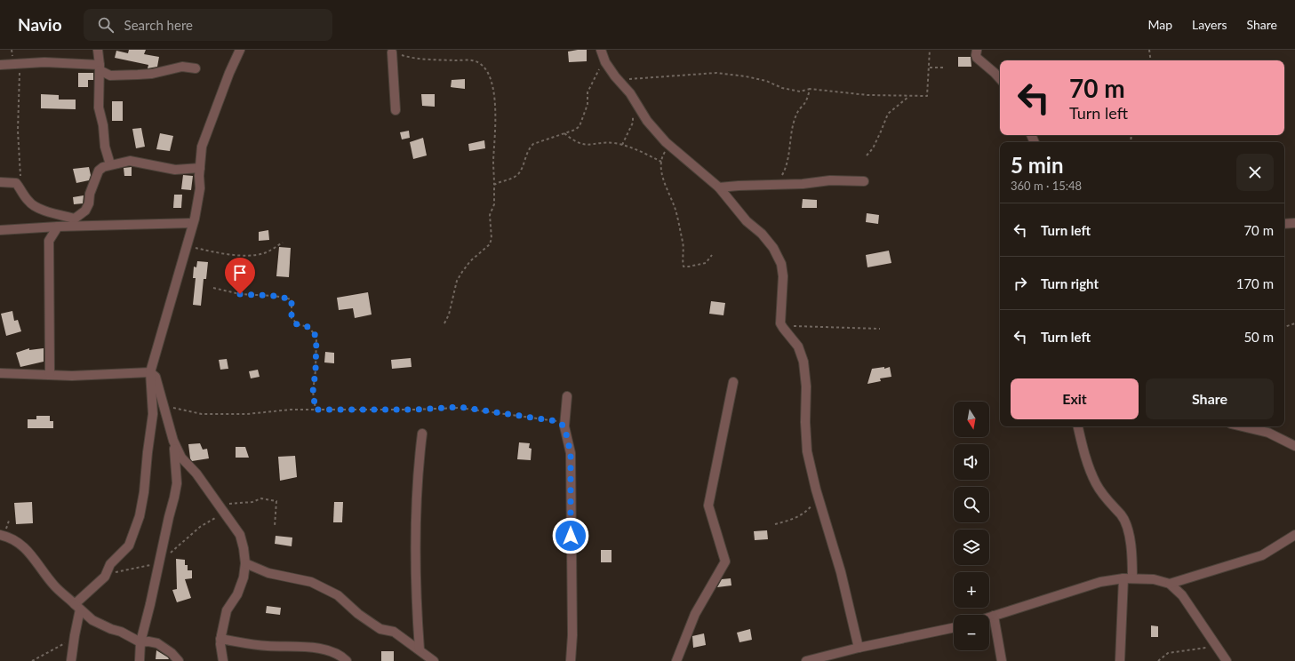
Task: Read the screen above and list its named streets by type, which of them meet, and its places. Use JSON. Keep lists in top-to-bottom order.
{
  "north": "bottom",
  "page": {
    "header": "Navio",
    "search": "Search here",
    "nav": ["Map", "Layers", "Share"],
    "turn": ["70 m", "Turn left"],
    "heading": ["5 min", "360 m · 15:48"],
    "list": [
      {
        "name": "Turn left",
        "value": "70 m"
      },
      {
        "name": "Turn right",
        "value": "170 m"
      },
      {
        "name": "Turn left",
        "value": "50 m"
      }
    ],
    "buttons": ["Exit", "Share"],
    "map_buttons": ["+", "−"]
  }
}
